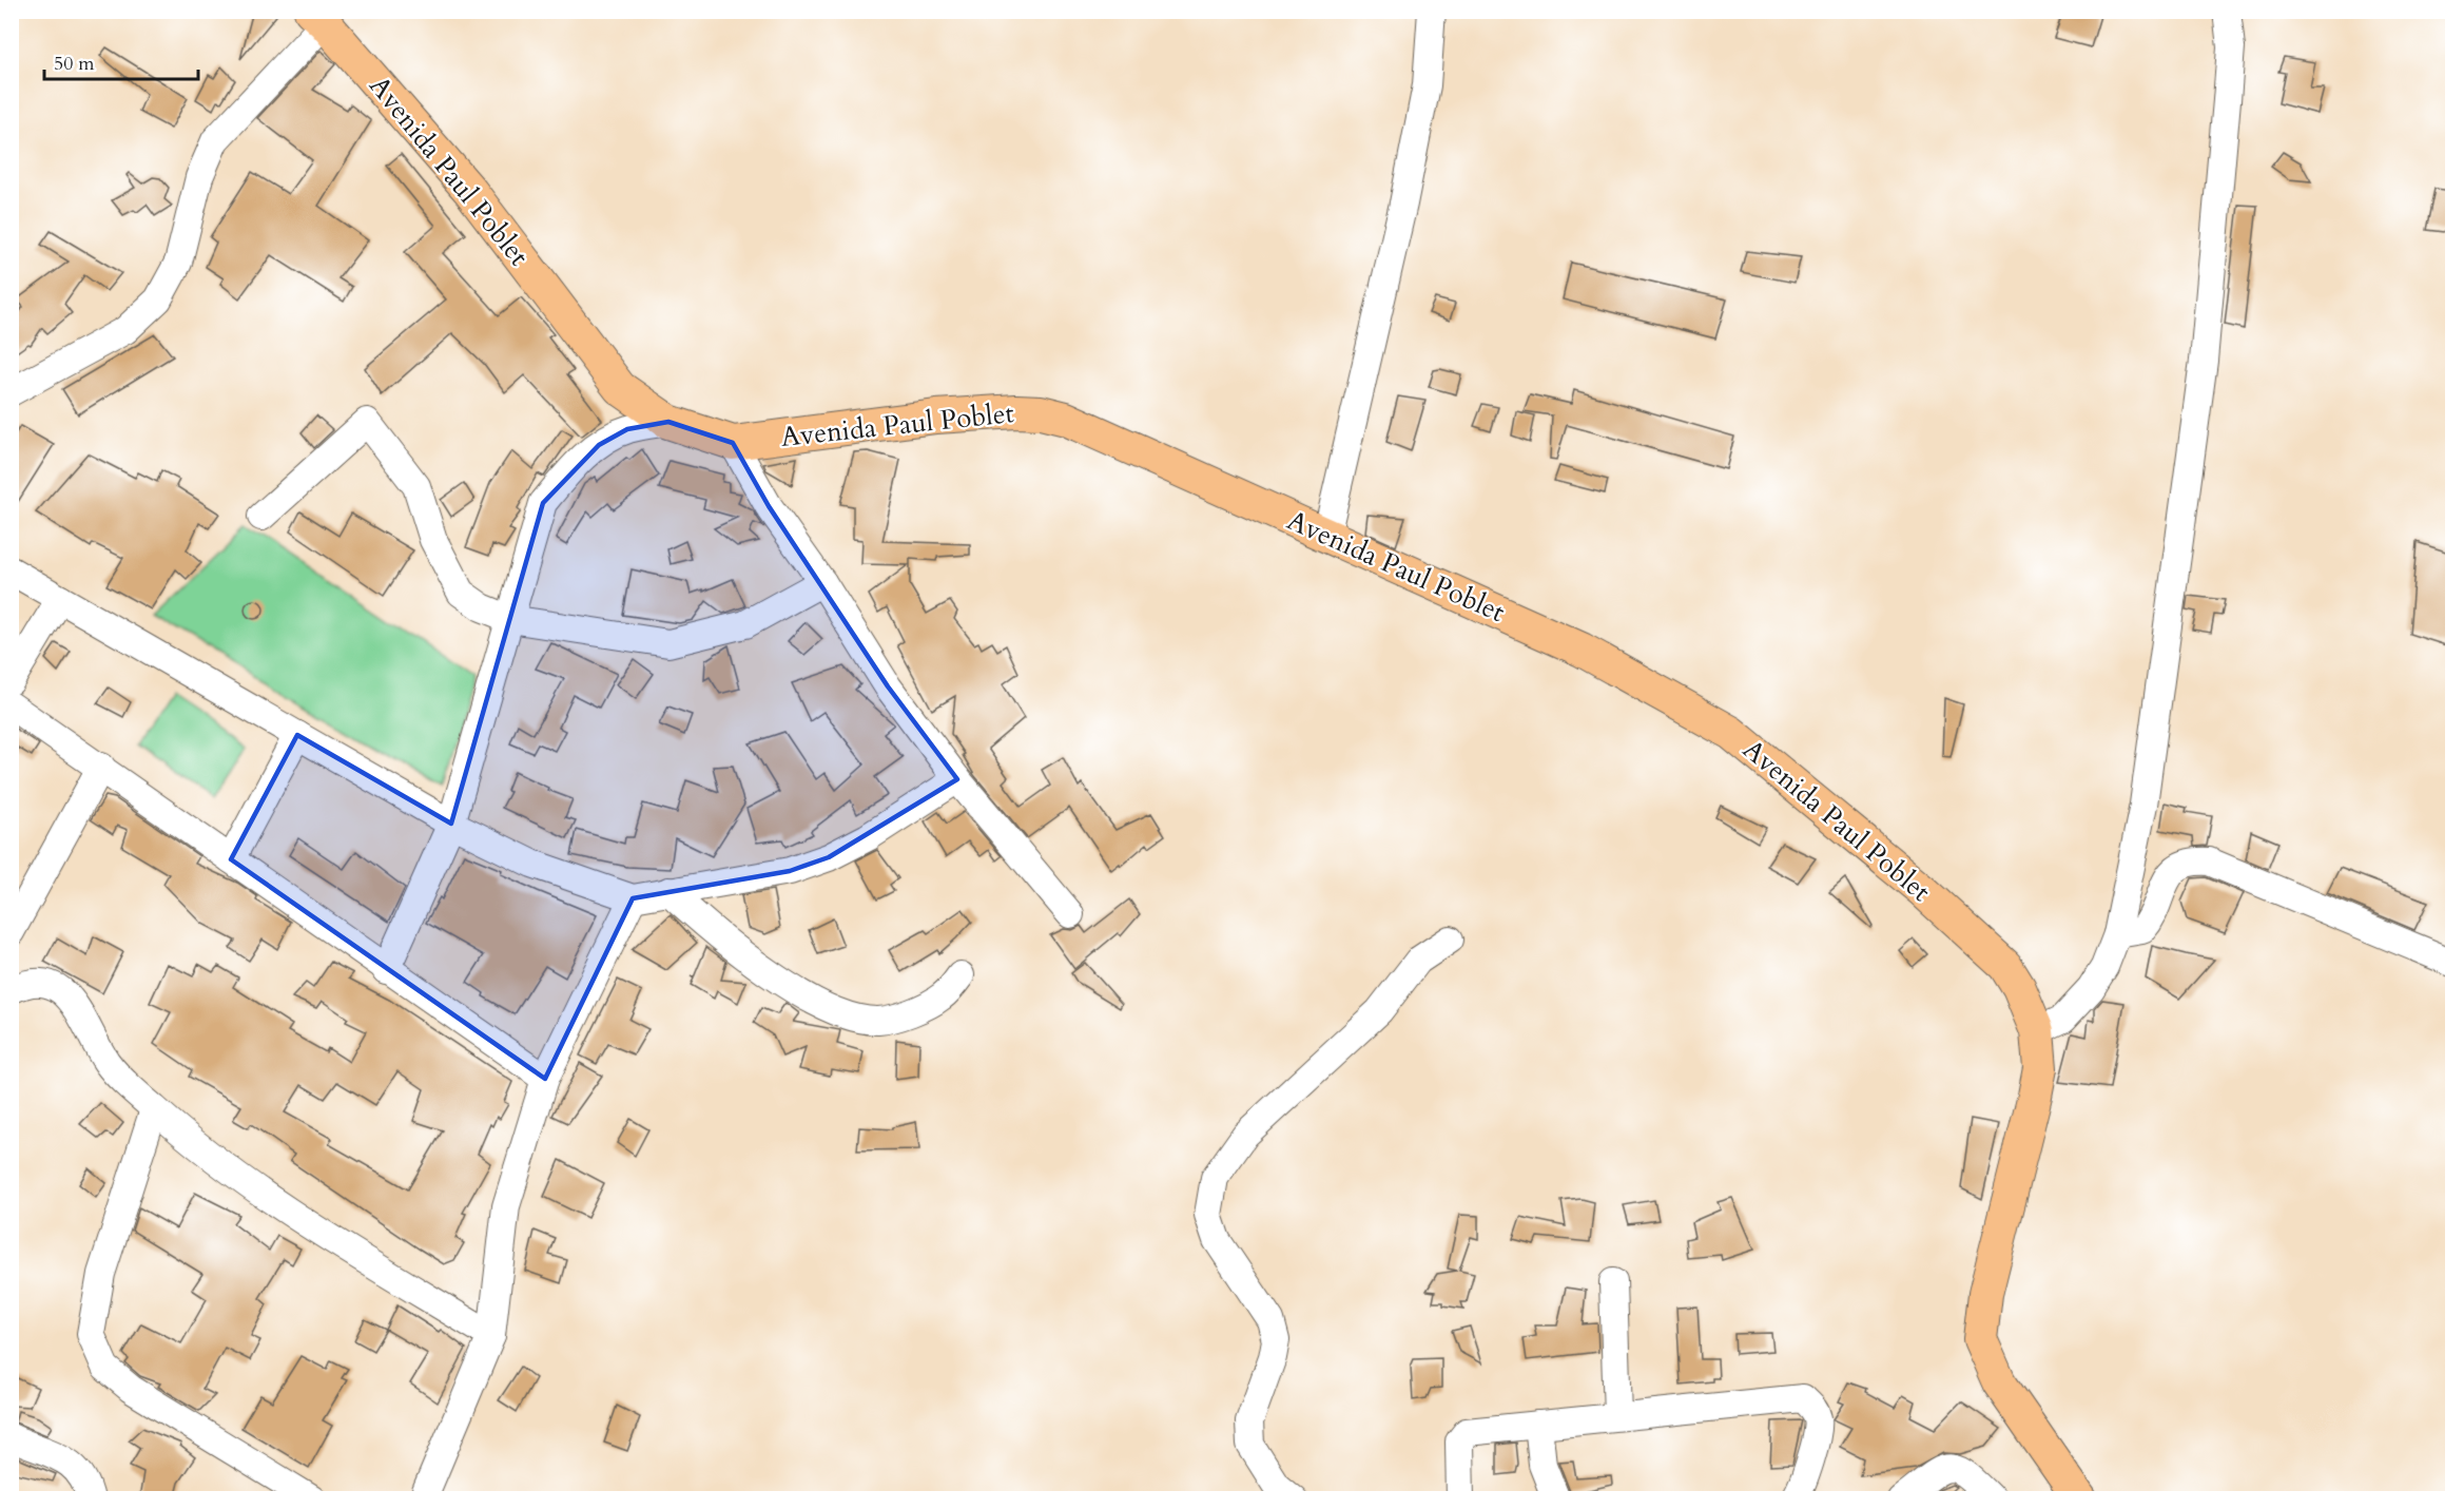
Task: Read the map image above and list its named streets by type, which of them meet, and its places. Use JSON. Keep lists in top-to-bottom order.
{
  "streets": {
    "main road": ["Avenida Paul Poblet"]
  },
  "scale_bar": "50 m"
}
